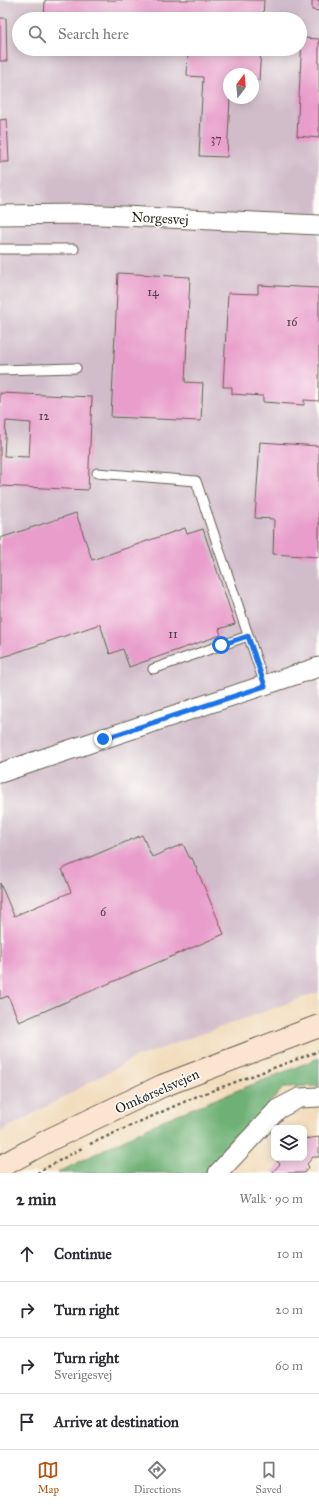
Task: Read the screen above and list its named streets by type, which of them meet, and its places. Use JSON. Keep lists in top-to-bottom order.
{
  "streets": {
    "main road": ["Omkørselsvejen"],
    "street": ["Norgesvej"]
  },
  "house_numbers": [
    "37",
    "14",
    "16",
    "12",
    "11",
    "6"
  ],
  "north": "top",
  "page": {
    "search": "Search here",
    "heading": ["2 min", "Walk · 90 m"],
    "list": [
      ["Continue", "10 m"],
      ["Turn right", "20 m"],
      ["Turn right", "Sverigesvej", "60 m"],
      "Arrive at destination"
    ],
    "nav": ["Map", "Directions", "Saved"]
  }
}
